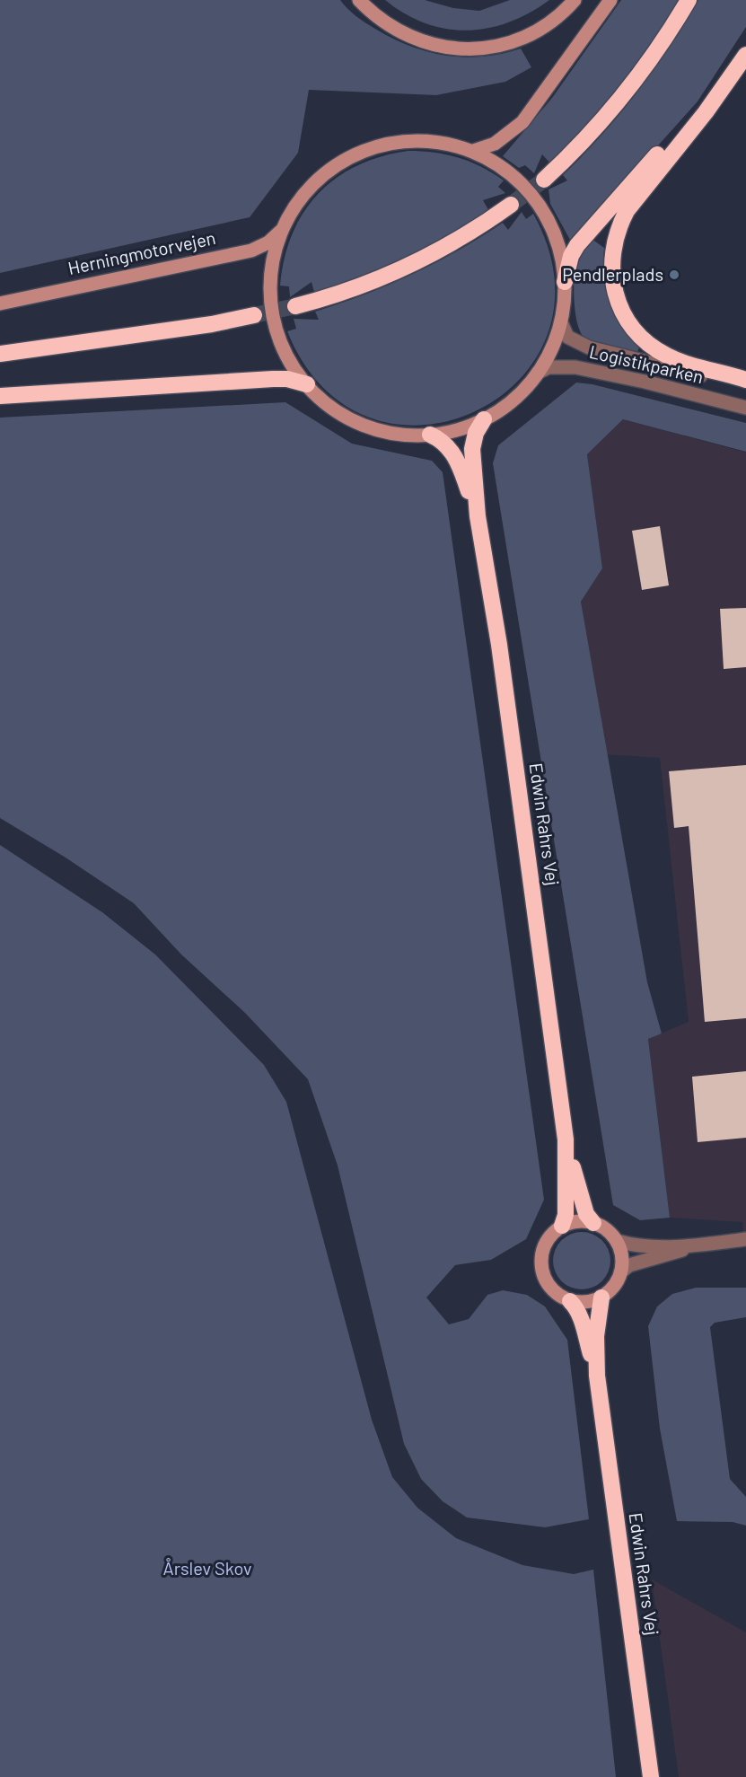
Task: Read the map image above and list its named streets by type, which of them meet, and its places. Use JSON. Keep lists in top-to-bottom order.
{
  "streets": {
    "highway": ["Edwin Rahrs Vej"],
    "street": ["Herningmotorvejen", "Logistikparken"]
  },
  "parks": ["Årslev Skov"],
  "places": ["Pendlerplads"]
}
